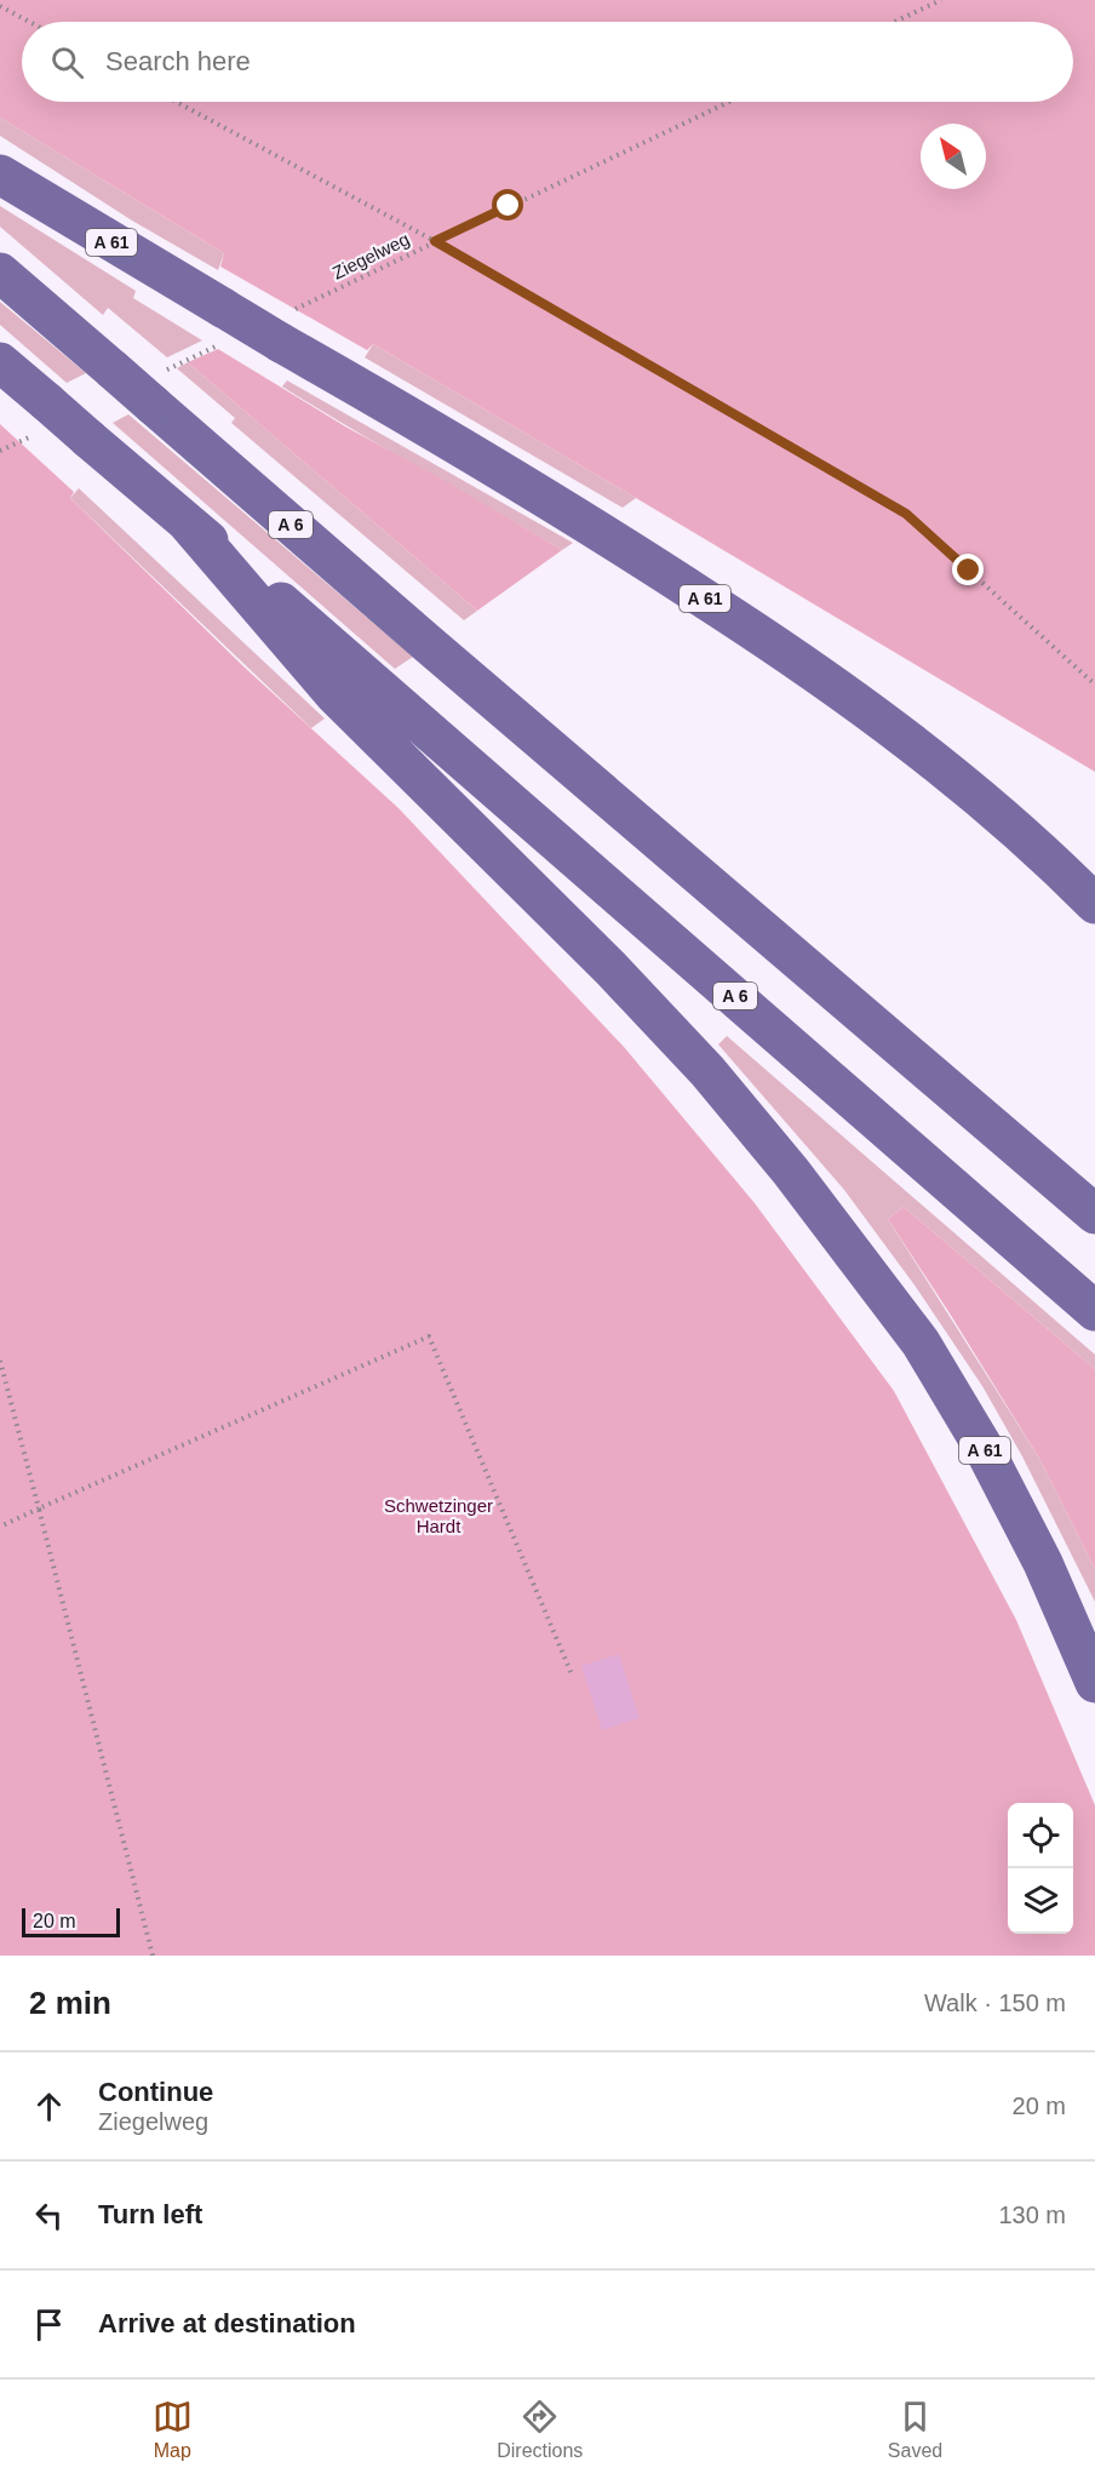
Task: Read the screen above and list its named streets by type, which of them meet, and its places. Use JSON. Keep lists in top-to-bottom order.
{
  "streets": {
    "highway": ["A 61", "A 6"],
    "path": ["Ziegelweg"]
  },
  "crossings": [
    ["A 61", "Ziegelweg"],
    ["A 61", "A 6"]
  ],
  "parks": ["Schwetzinger Hardt"],
  "scale_bar": "20 m",
  "north": "top left",
  "page": {
    "search": "Search here",
    "scale": "20 m",
    "heading": ["2 min", "Walk · 150 m"],
    "list": [
      ["Continue", "Ziegelweg", "20 m"],
      ["Turn left", "130 m"],
      "Arrive at destination"
    ],
    "nav": ["Map", "Directions", "Saved"]
  }
}
